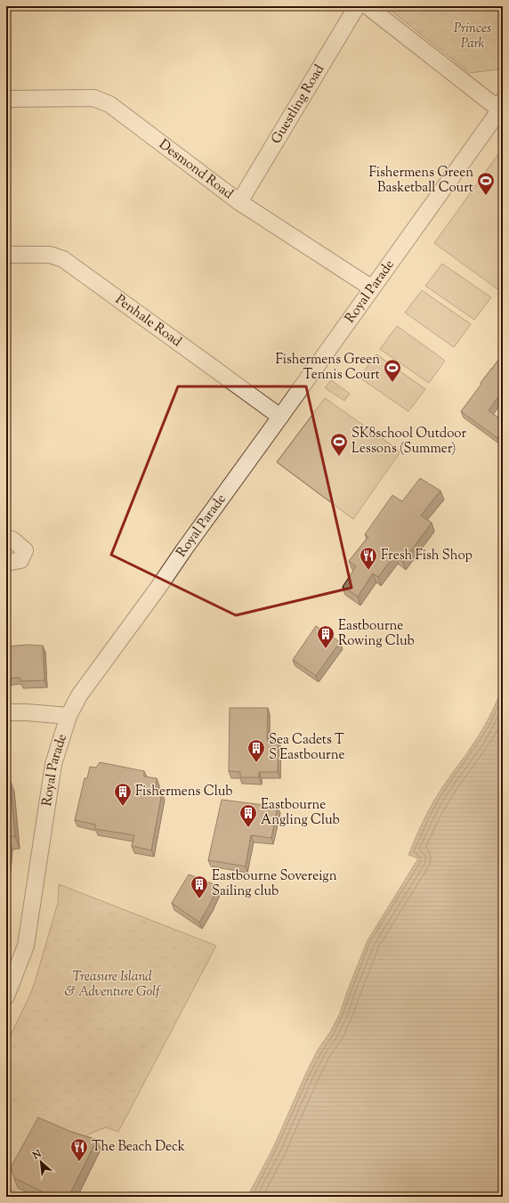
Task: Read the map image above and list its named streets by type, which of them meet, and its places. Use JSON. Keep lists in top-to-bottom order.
{
  "streets": {
    "street": [
      "Guestling Road",
      "Desmond Road",
      "Royal Parade",
      "Penhale Road"
    ]
  },
  "crossings": [
    ["Guestling Road", "Desmond Road"],
    ["Desmond Road", "Royal Parade"],
    ["Royal Parade", "Penhale Road"]
  ],
  "parks": ["Princes Park", "Treasure Island & Adventure Golf"],
  "places": {
    "sports": ["Fishermens Green Basketball Court", "Fishermens Green Tennis Court", "SK8school Outdoor Lessons (Summer)"],
    "restaurant": ["Fresh Fish Shop", "The Beach Deck"],
    "building": [
      "Eastbourne Rowing Club",
      "Sea Cadets T S Eastbourne",
      "Fishermens Club",
      "Eastbourne Angling Club",
      "Eastbourne Sovereign Sailing club"
    ]
  },
  "north": "top left"
}
